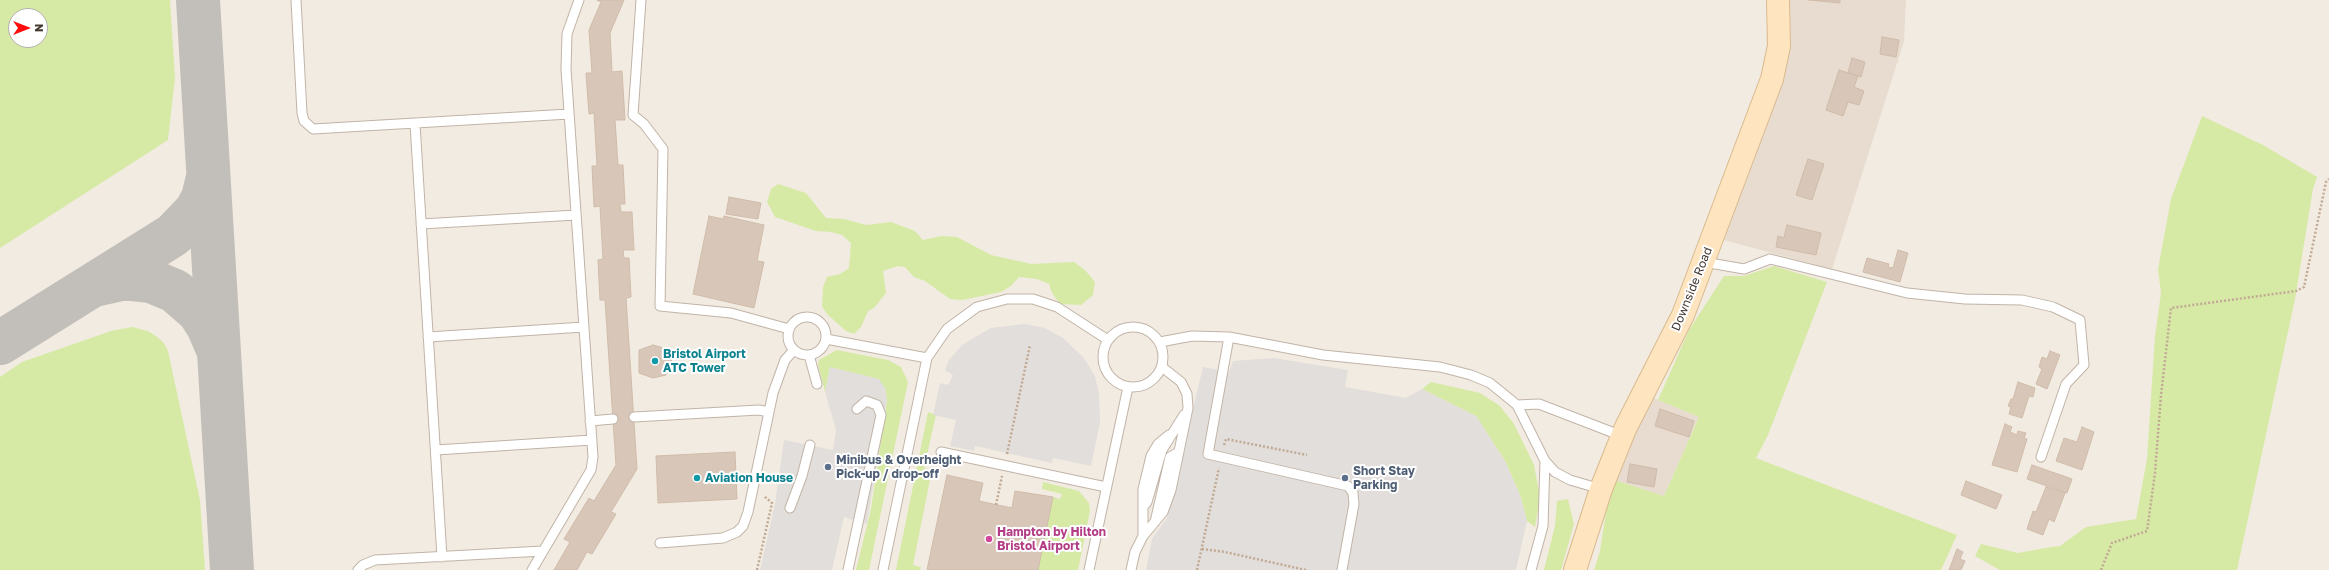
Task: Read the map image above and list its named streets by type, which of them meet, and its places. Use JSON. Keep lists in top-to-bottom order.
{
  "streets": {
    "street": ["Downside Road"]
  },
  "places": [
    "Bristol Airport ATC Tower",
    "Minibus & Overheight Pick-up / drop-off",
    "Aviation House",
    "Short Stay Parking",
    "Hampton by Hilton Bristol Airport"
  ],
  "north": "right"
}
